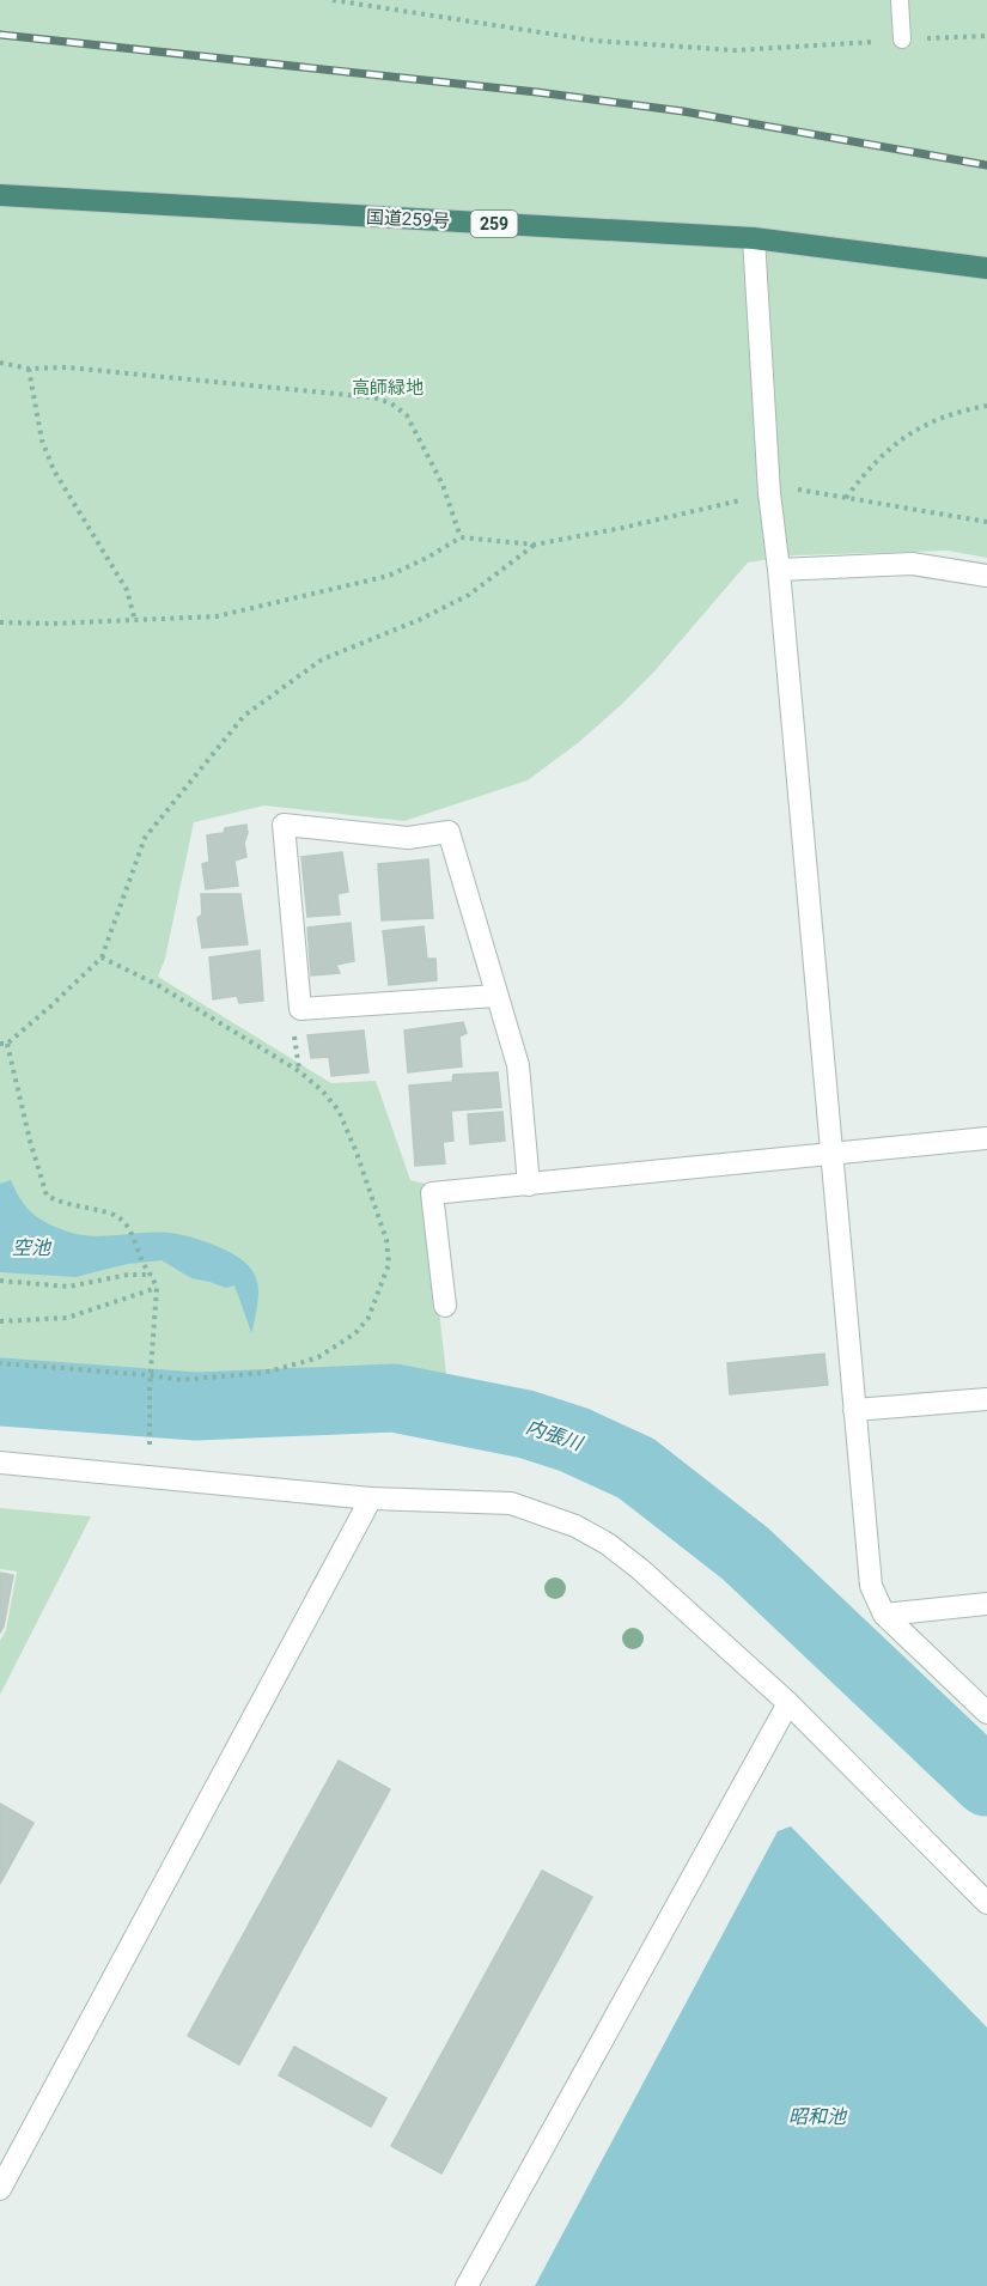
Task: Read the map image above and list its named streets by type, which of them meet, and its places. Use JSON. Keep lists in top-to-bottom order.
{
  "streets": {
    "highway": ["国道259号", "259"]
  },
  "water": ["空池", "内張川", "昭和池"],
  "parks": ["高師緑地"]
}
